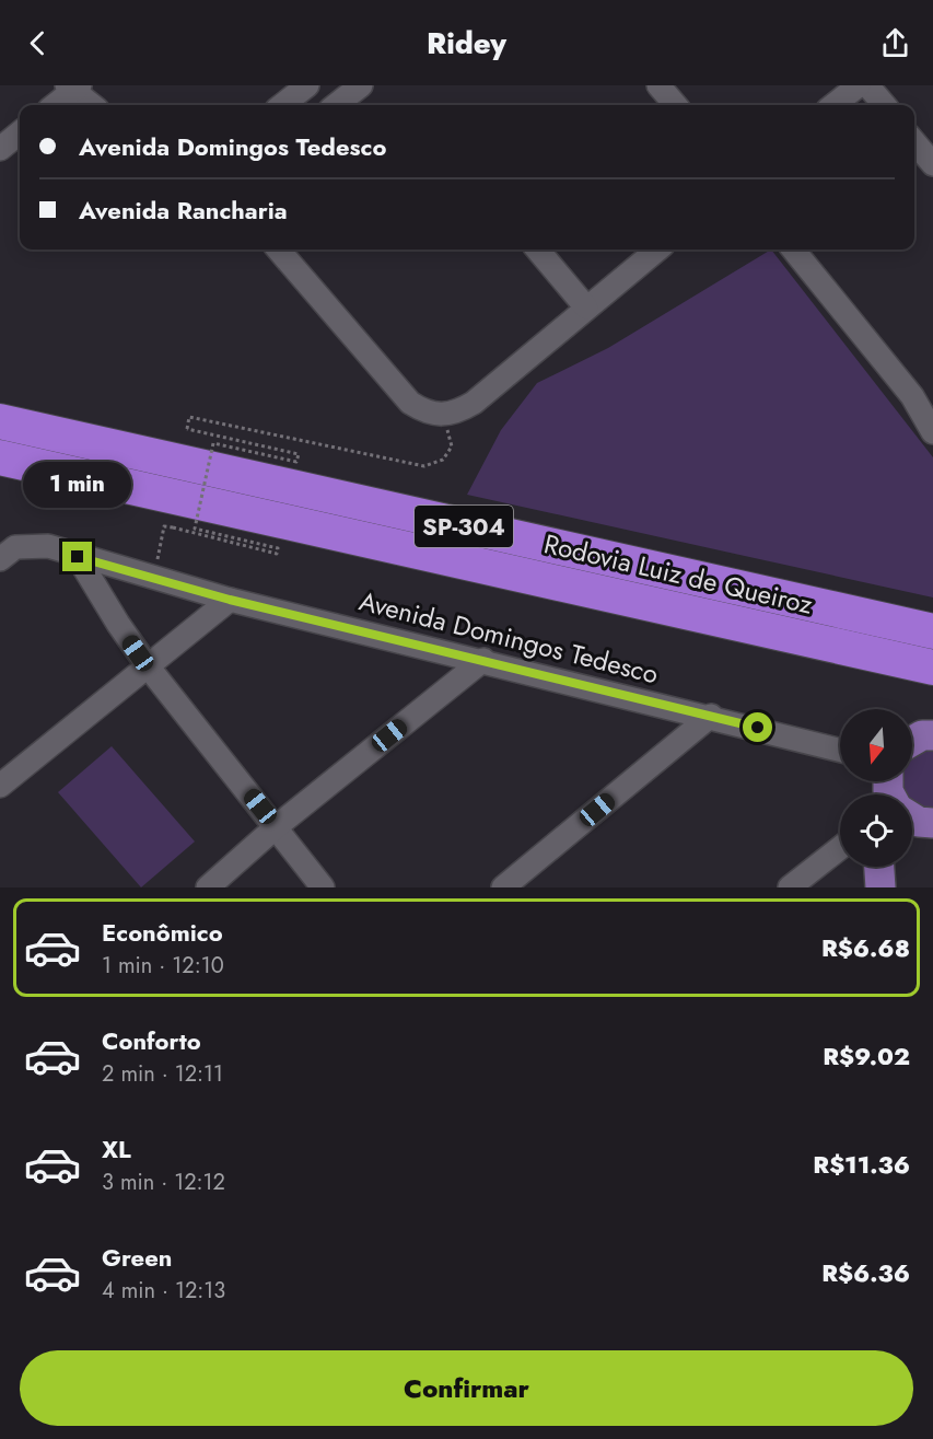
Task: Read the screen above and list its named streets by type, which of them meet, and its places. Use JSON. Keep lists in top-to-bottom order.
{
  "streets": {
    "highway": ["SP-304", "Rodovia Luiz de Queiroz"],
    "street": ["Avenida Domingos Tedesco"]
  },
  "north": "bottom",
  "page": {
    "header": "Ridey",
    "banner": ["Avenida Domingos Tedesco", "Avenida Rancharia"],
    "bubble": "1 min",
    "list": [
      {
        "name": "Econômico",
        "note": "1 min · 12:10",
        "value": "R$6.68"
      },
      {
        "name": "Conforto",
        "note": "2 min · 12:11",
        "value": "R$9.02"
      },
      {
        "name": "XL",
        "note": "3 min · 12:12",
        "value": "R$11.36"
      },
      {
        "name": "Green",
        "note": "4 min · 12:13",
        "value": "R$6.36"
      }
    ],
    "buttons": "Confirmar"
  }
}
